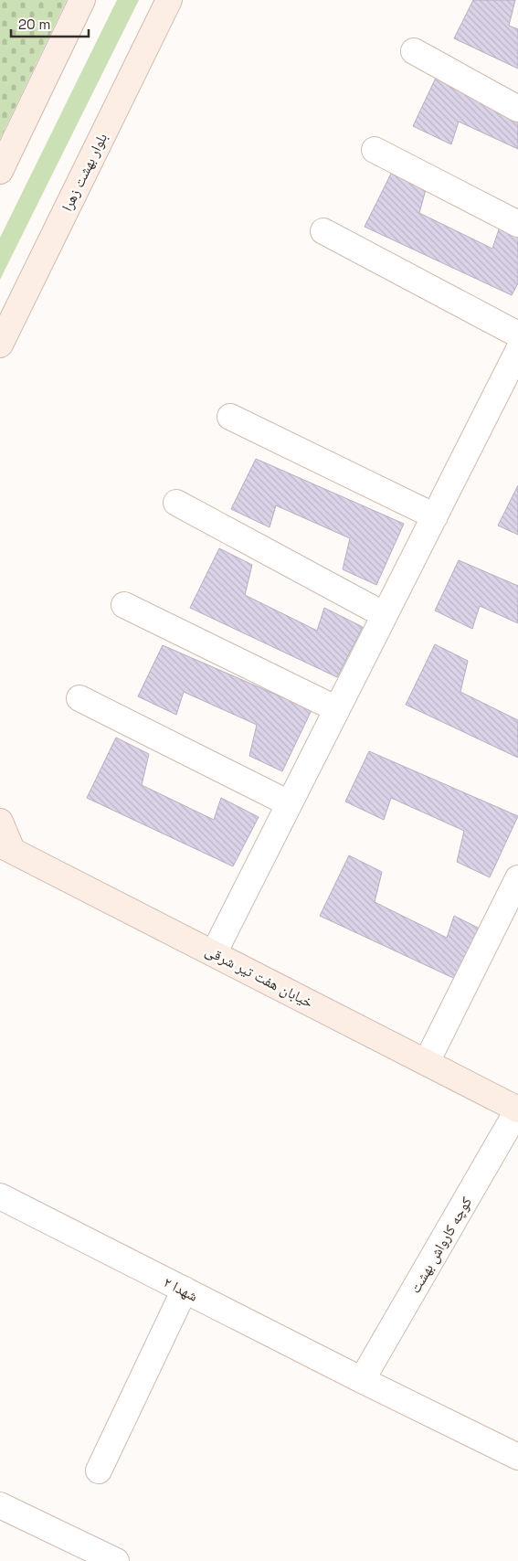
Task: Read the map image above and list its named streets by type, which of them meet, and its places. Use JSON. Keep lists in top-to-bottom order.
{
  "streets": {
    "main road": ["بلوار بهشت زهرا", "خیابان هفت تیر شرقی"],
    "street": ["کوچه کارواش بهشت", "شهدا ۲"]
  },
  "crossings": [
    ["خیابان هفت تیر شرقی", "کوچه کارواش بهشت"],
    ["کوچه کارواش بهشت", "شهدا ۲"]
  ],
  "scale_bar": "20 m"
}
